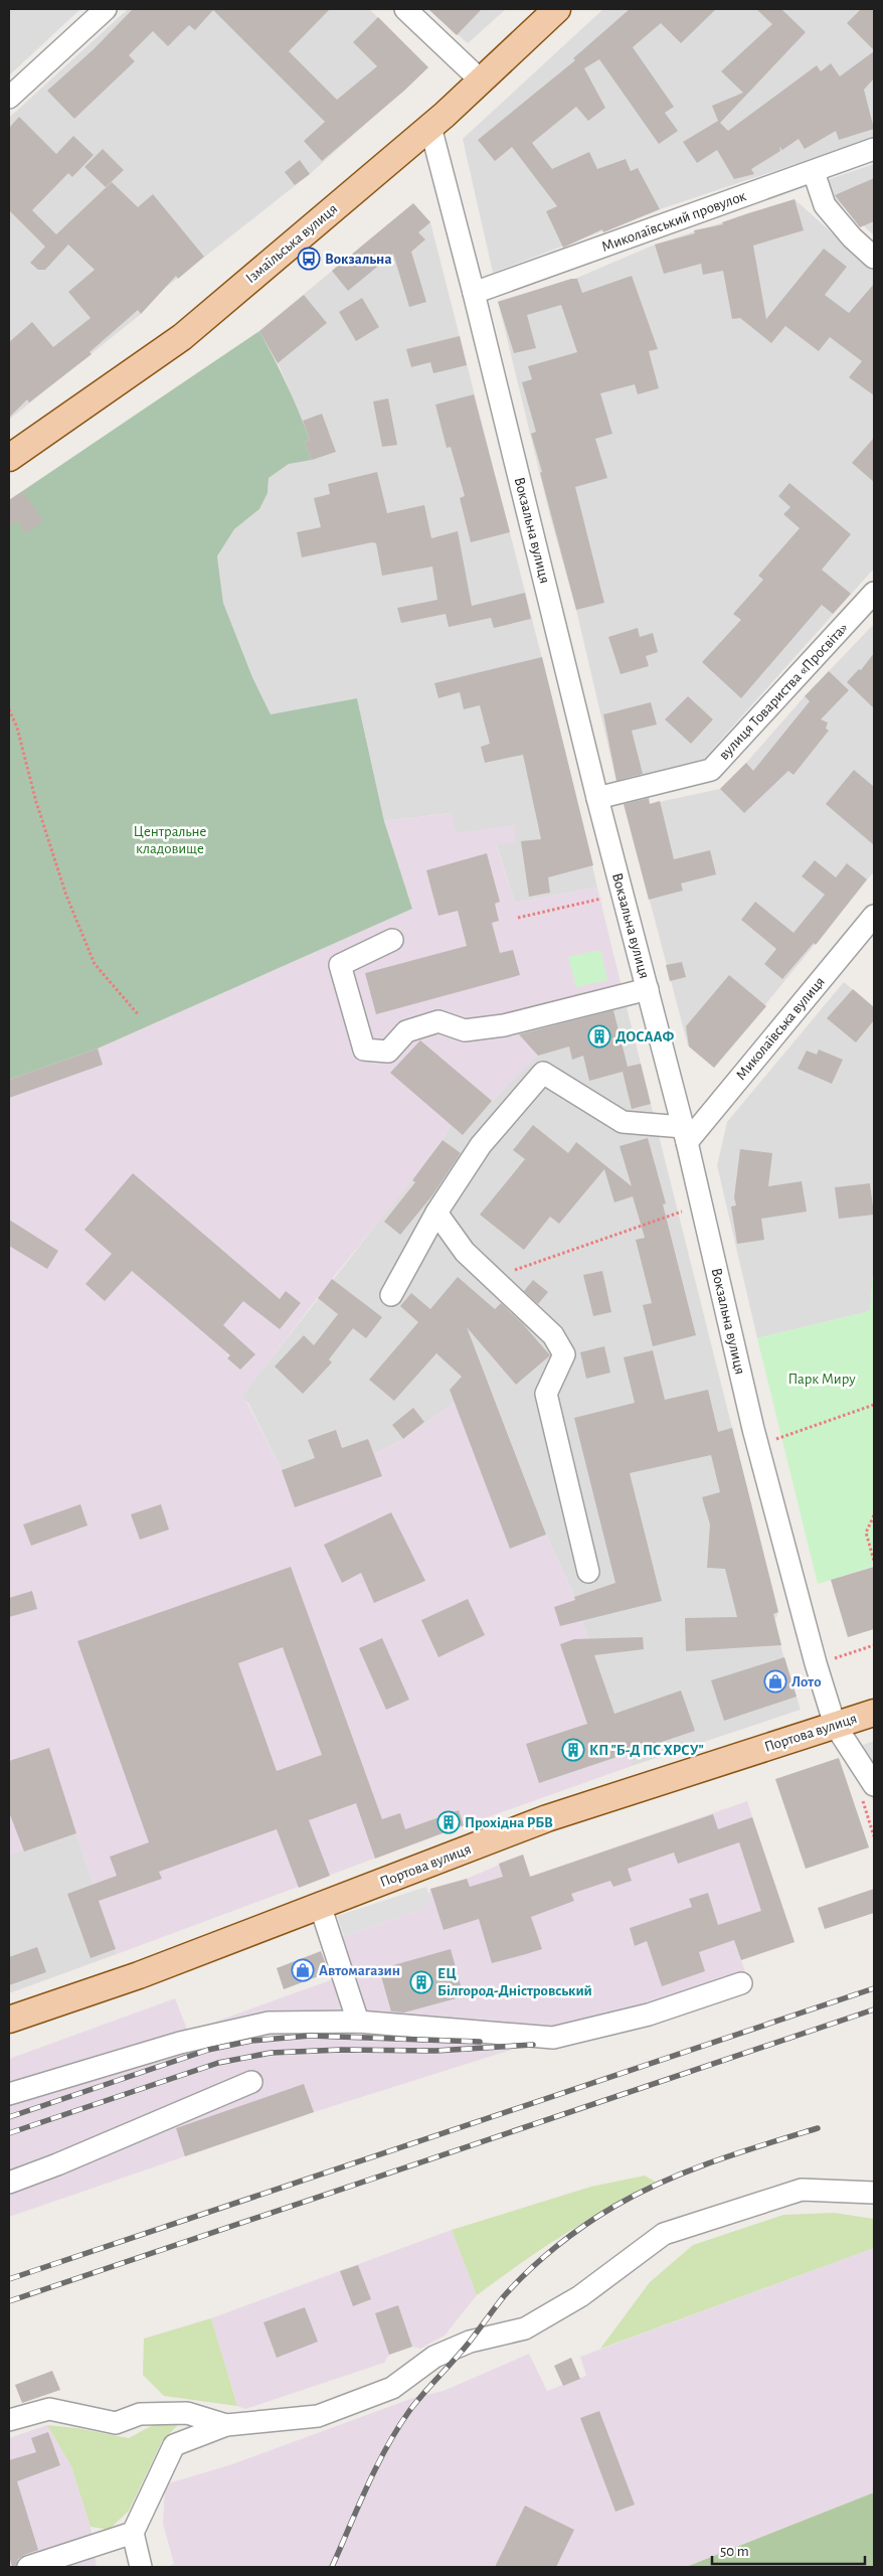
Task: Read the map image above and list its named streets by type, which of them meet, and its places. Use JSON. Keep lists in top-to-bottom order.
{
  "streets": {
    "main road": ["Ізмаїльська вулиця", "Портова вулиця"],
    "street": [
      "Миколаївський провулок",
      "Вокзальна вулиця",
      "вулиця Товариства «Просвіта»",
      "Миколаївська вулиця"
    ]
  },
  "crossings": [
    ["Миколаївський провулок", "Вокзальна вулиця"],
    ["Ізмаїльська вулиця", "Вокзальна вулиця"],
    ["Вокзальна вулиця", "вулиця Товариства «Просвіта»"],
    ["Вокзальна вулиця", "Миколаївська вулиця"],
    ["Вокзальна вулиця", "Портова вулиця"]
  ],
  "parks": ["Центральне кладовище", "Парк Миру"],
  "places": {
    "bus stop": ["Вокзальна"],
    "building": [
      "ДОСААФ",
      "КП \"Б-Д ПС ХРСУ\"",
      "Прохідна РБВ",
      "ЕЦ Білгород-Дністровський"
    ],
    "shop": ["Лото", "Автомагазин"]
  },
  "scale_bar": "50 m"
}
